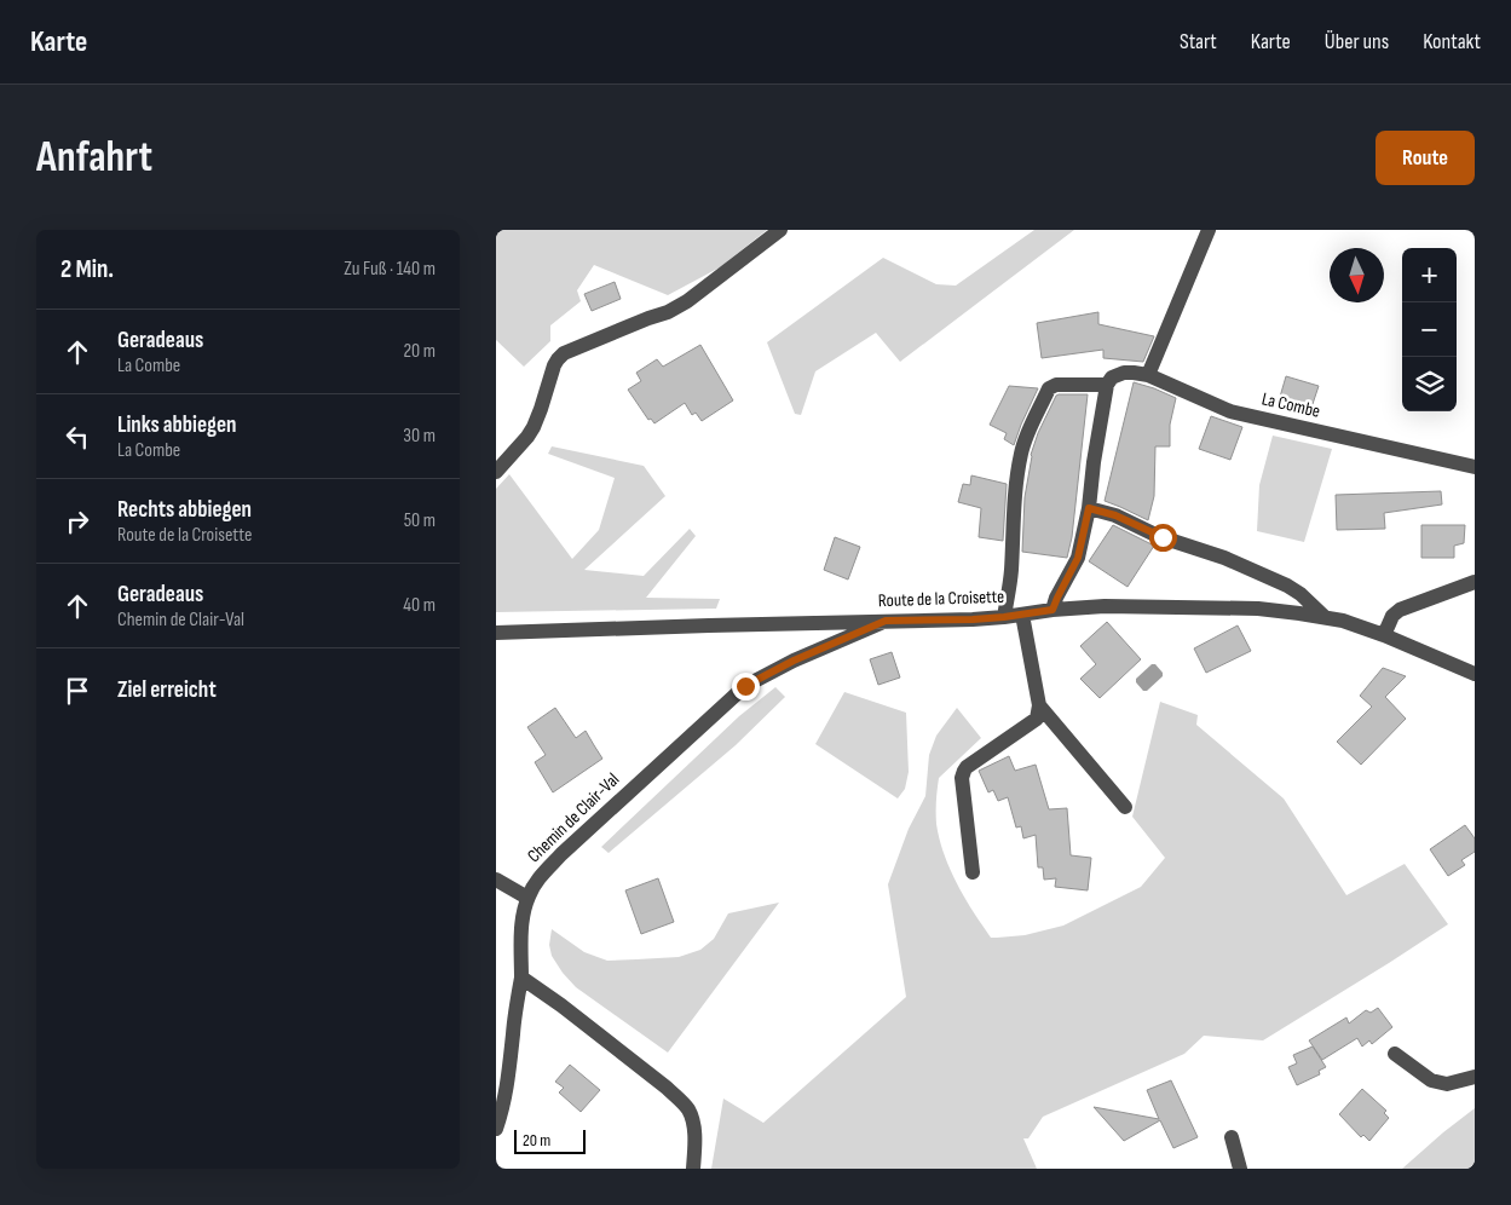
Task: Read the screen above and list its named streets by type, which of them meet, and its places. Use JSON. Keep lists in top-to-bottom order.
{
  "streets": {
    "street": ["La Combe", "Route de la Croisette", "Chemin de Clair-Val"]
  },
  "crossings": [
    ["La Combe", "Route de la Croisette"],
    ["Route de la Croisette", "Chemin de Clair-Val"]
  ],
  "scale_bar": "20 m",
  "north": "bottom",
  "page": {
    "header": "Karte",
    "nav": [
      "Start",
      "Karte",
      "Über uns",
      "Kontakt"
    ],
    "buttons": "Route",
    "title": "Anfahrt",
    "heading": ["2 Min.", "Zu Fuß · 140 m"],
    "map_buttons": ["+", "−"],
    "list": [
      ["Geradeaus", "La Combe", "20 m"],
      ["Links abbiegen", "La Combe", "30 m"],
      ["Rechts abbiegen", "Route de la Croisette", "50 m"],
      ["Geradeaus", "Chemin de Clair-Val", "40 m"],
      "Ziel erreicht"
    ],
    "scale": "20 m"
  }
}
